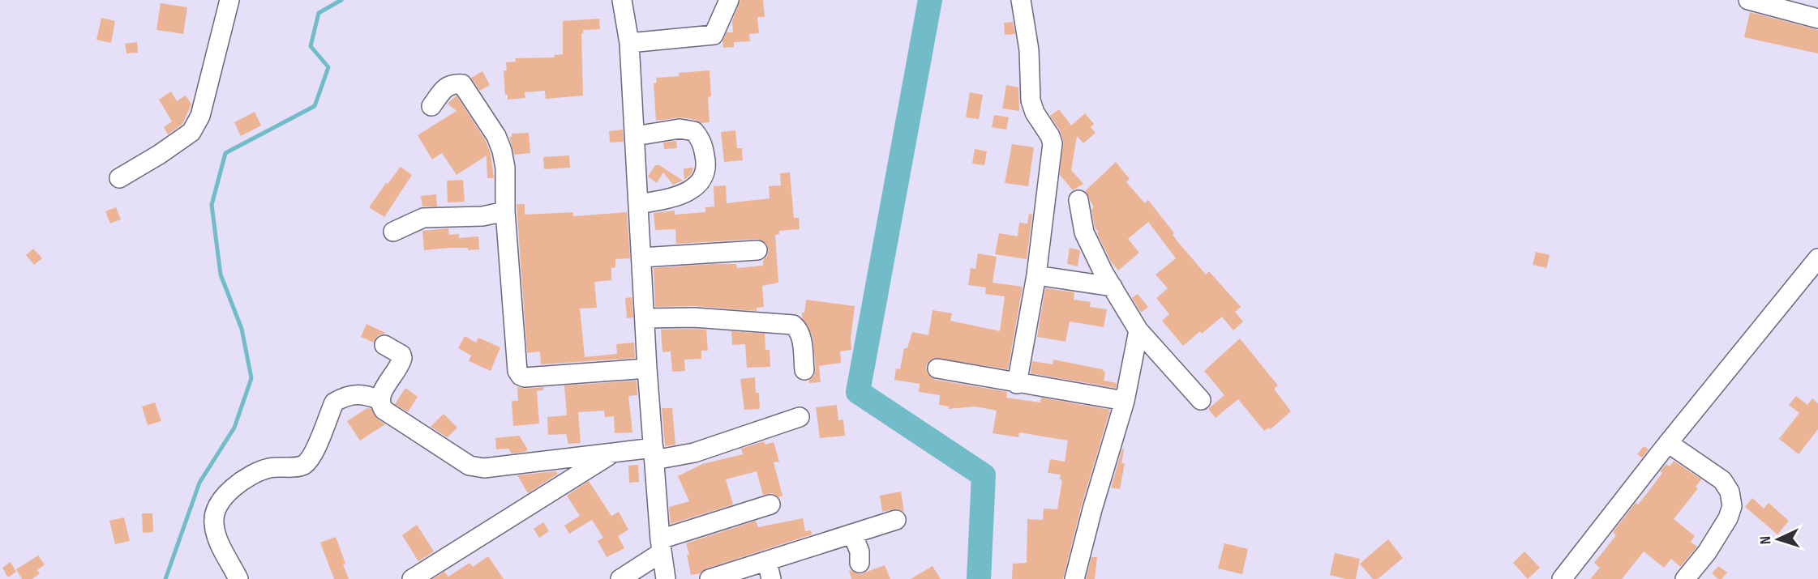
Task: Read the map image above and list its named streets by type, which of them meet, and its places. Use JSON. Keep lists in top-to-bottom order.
{
  "north": "left"
}
